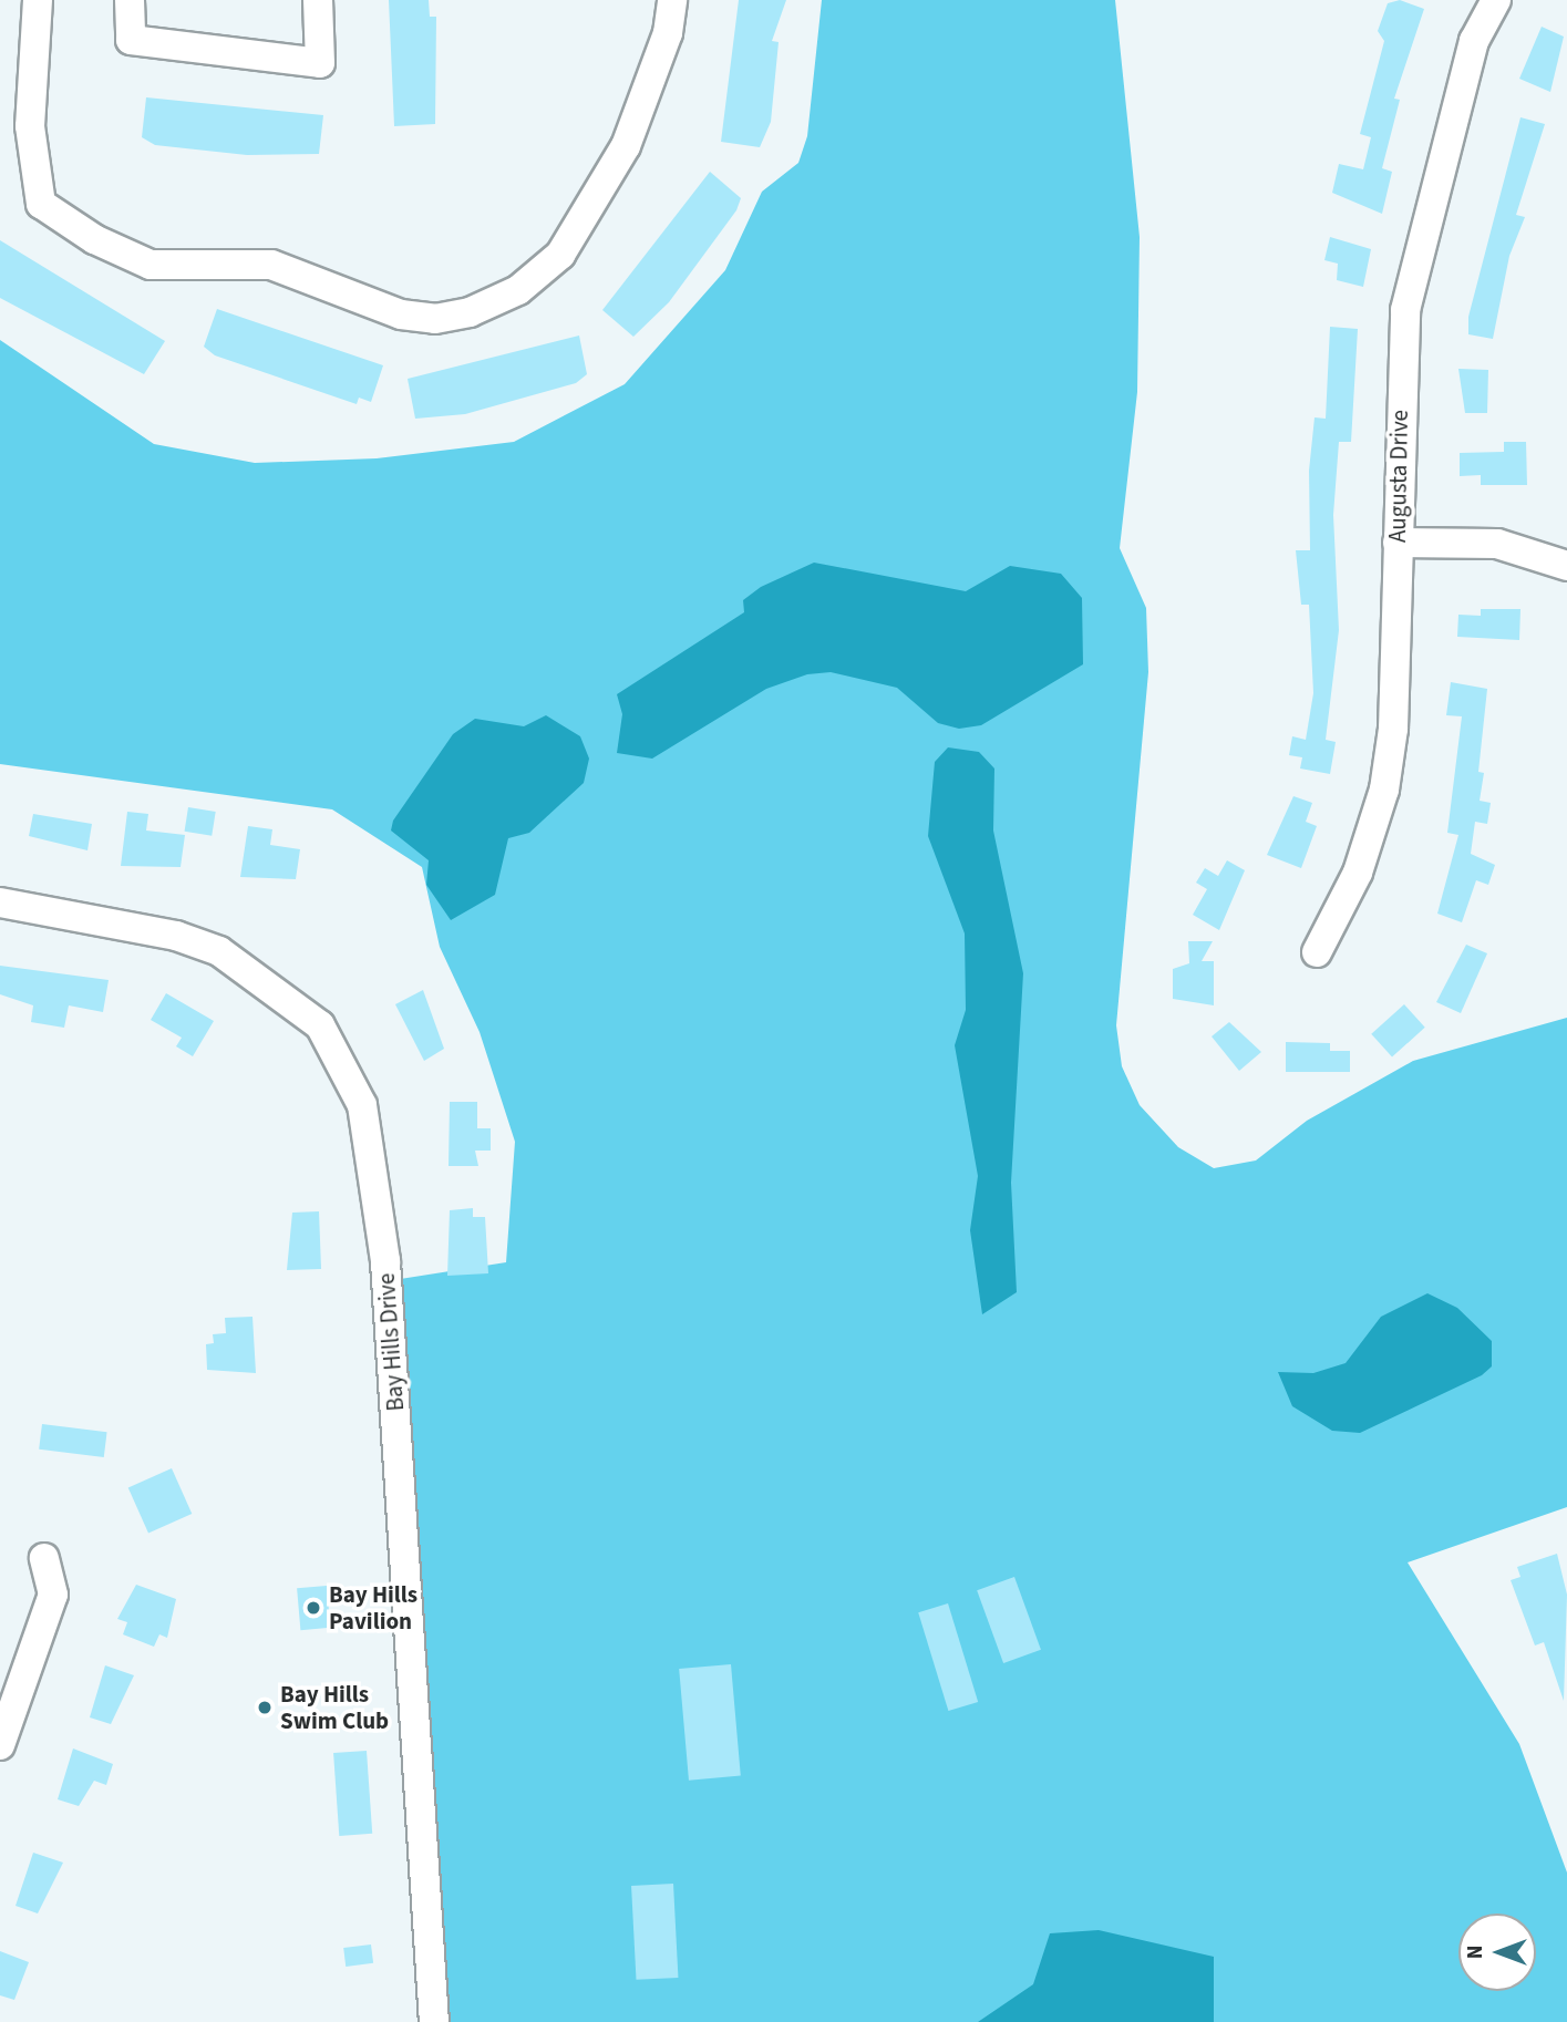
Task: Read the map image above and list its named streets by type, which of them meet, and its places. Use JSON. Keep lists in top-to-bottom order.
{
  "streets": {
    "street": ["Augusta Drive", "Bay Hills Drive"]
  },
  "places": ["Bay Hills Pavilion", "Bay Hills Swim Club"],
  "north": "left"
}
